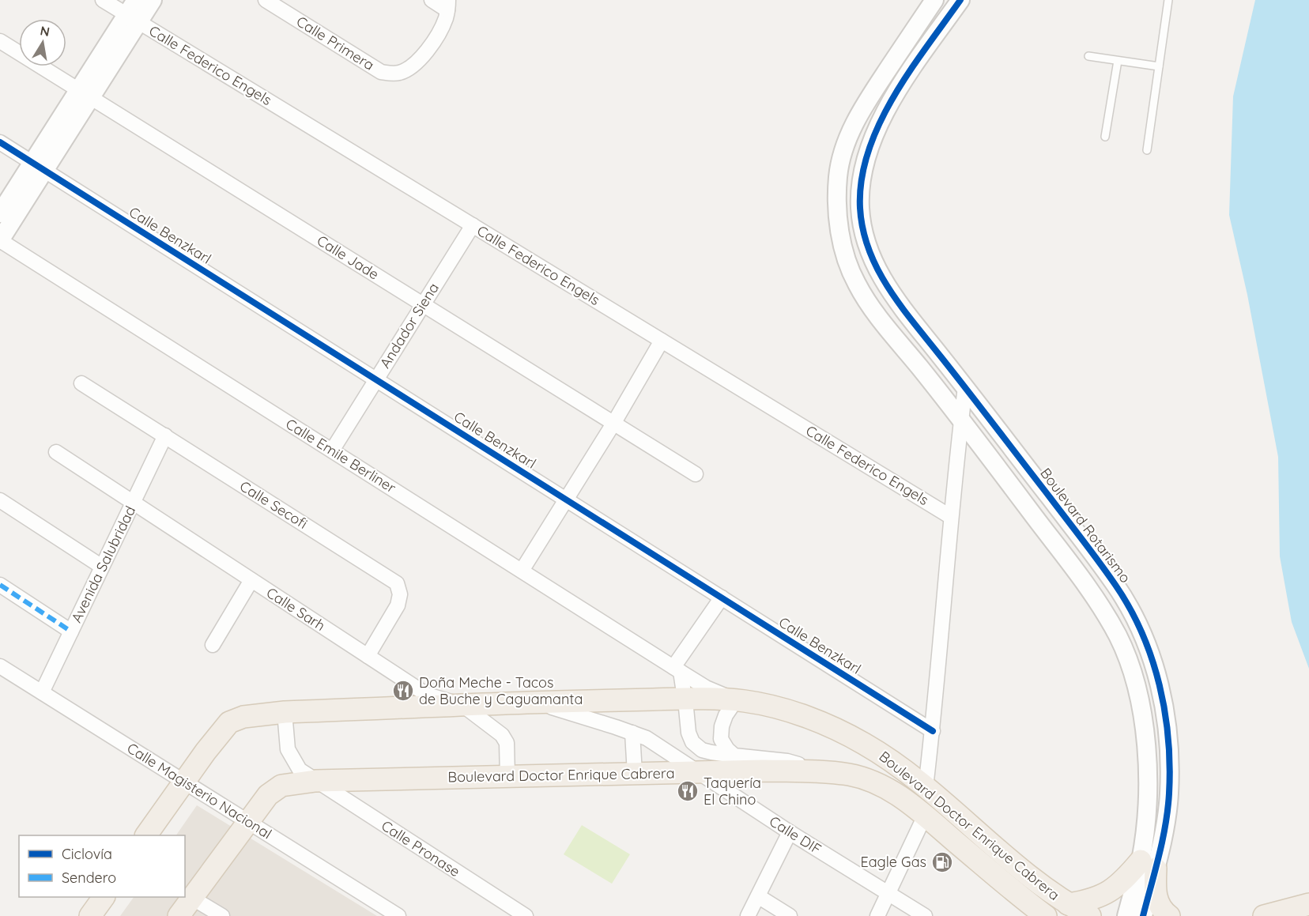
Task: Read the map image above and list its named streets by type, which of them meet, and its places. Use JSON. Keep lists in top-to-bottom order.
{
  "streets": {
    "main road": ["Boulevard Doctor Enrique Cabrera"],
    "street": [
      "Calle Primera",
      "Calle Federico Engels",
      "Calle Benzkarl",
      "Calle Jade",
      "Andador Siena",
      "Calle Emile Berliner",
      "Calle Secofi",
      "Boulevard Rotarismo",
      "Avenida Salubridad",
      "Calle Sarh",
      "Calle Magisterio Nacional",
      "Calle DIF",
      "Calle Pronase"
    ]
  },
  "crossings": [
    ["Calle Federico Engels", "Andador Siena"],
    ["Calle Benzkarl", "Andador Siena"],
    ["Calle Jade", "Andador Siena"],
    ["Andador Siena", "Calle Emile Berliner"],
    ["Calle Emile Berliner", "Boulevard Doctor Enrique Cabrera"],
    ["Calle Secofi", "Avenida Salubridad"],
    ["Calle Secofi", "Calle Sarh"],
    ["Avenida Salubridad", "Calle Sarh"],
    ["Avenida Salubridad", "Calle Magisterio Nacional"],
    ["Calle Sarh", "Boulevard Doctor Enrique Cabrera"],
    ["Boulevard Doctor Enrique Cabrera", "Calle Magisterio Nacional"],
    ["Boulevard Doctor Enrique Cabrera", "Calle DIF"],
    ["Boulevard Doctor Enrique Cabrera", "Calle Pronase"]
  ],
  "places": {
    "restaurant": ["Doña Meche - Tacos de Buche y Caguamanta", "Taquería El Chino"],
    "fuel station": ["Eagle Gas"]
  },
  "legend": ["Ciclovía", "Sendero"],
  "north": "top"
}
